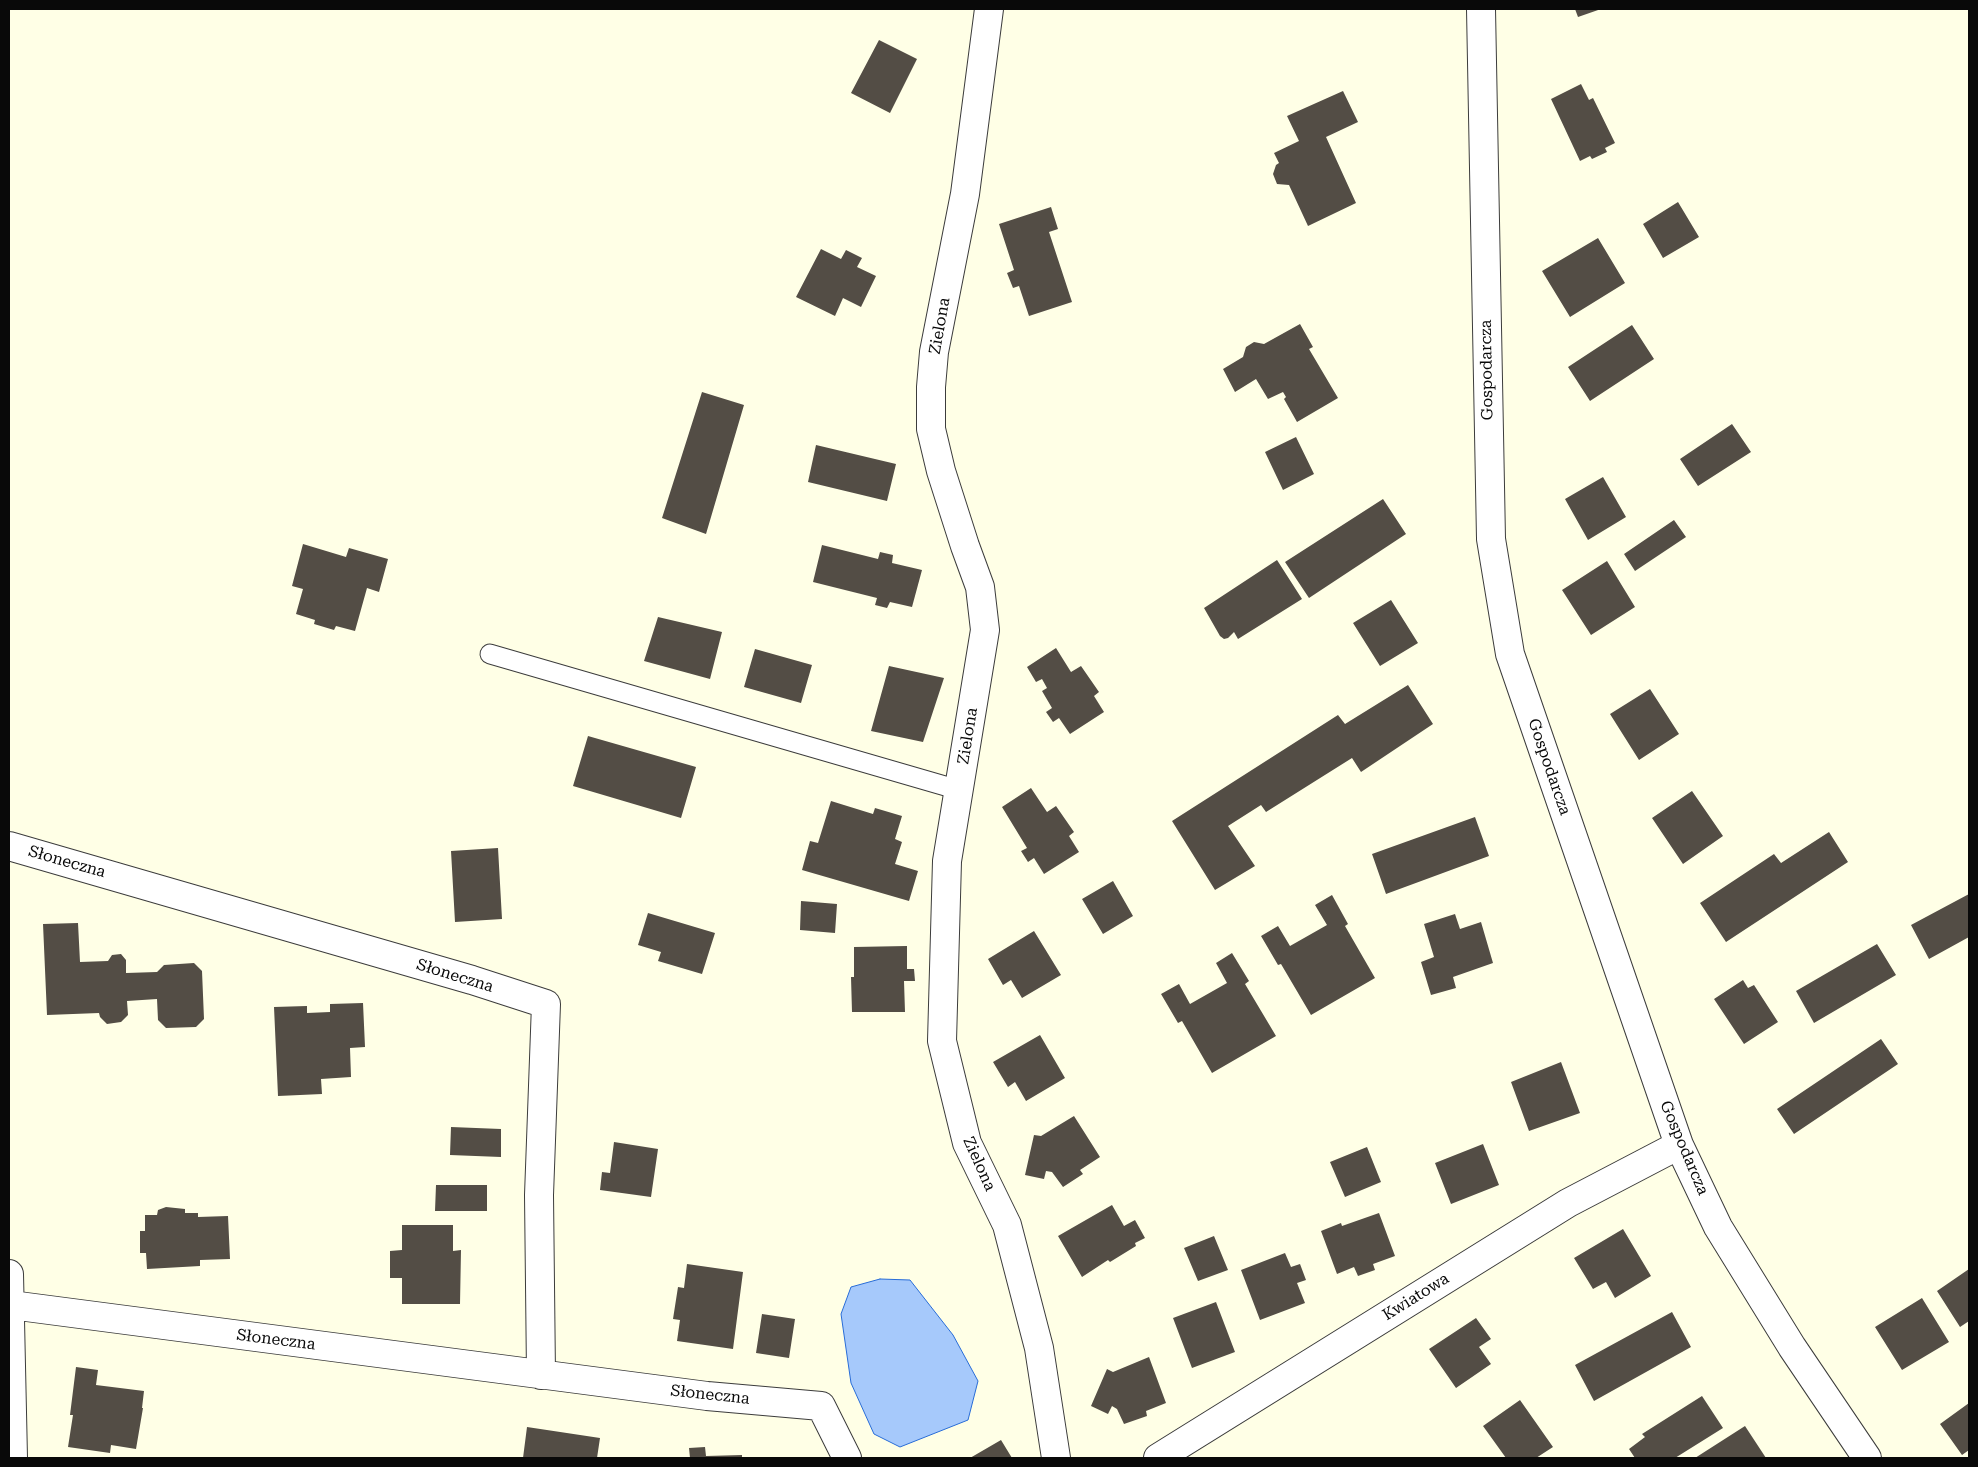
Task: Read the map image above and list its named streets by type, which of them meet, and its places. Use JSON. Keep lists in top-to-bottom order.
{
  "streets": {
    "street": [
      "Zielona",
      "Gospodarcza",
      "Słoneczna",
      "Kwiatowa"
    ]
  },
  "crossings": [
    ["Gospodarcza", "Kwiatowa"]
  ]
}
